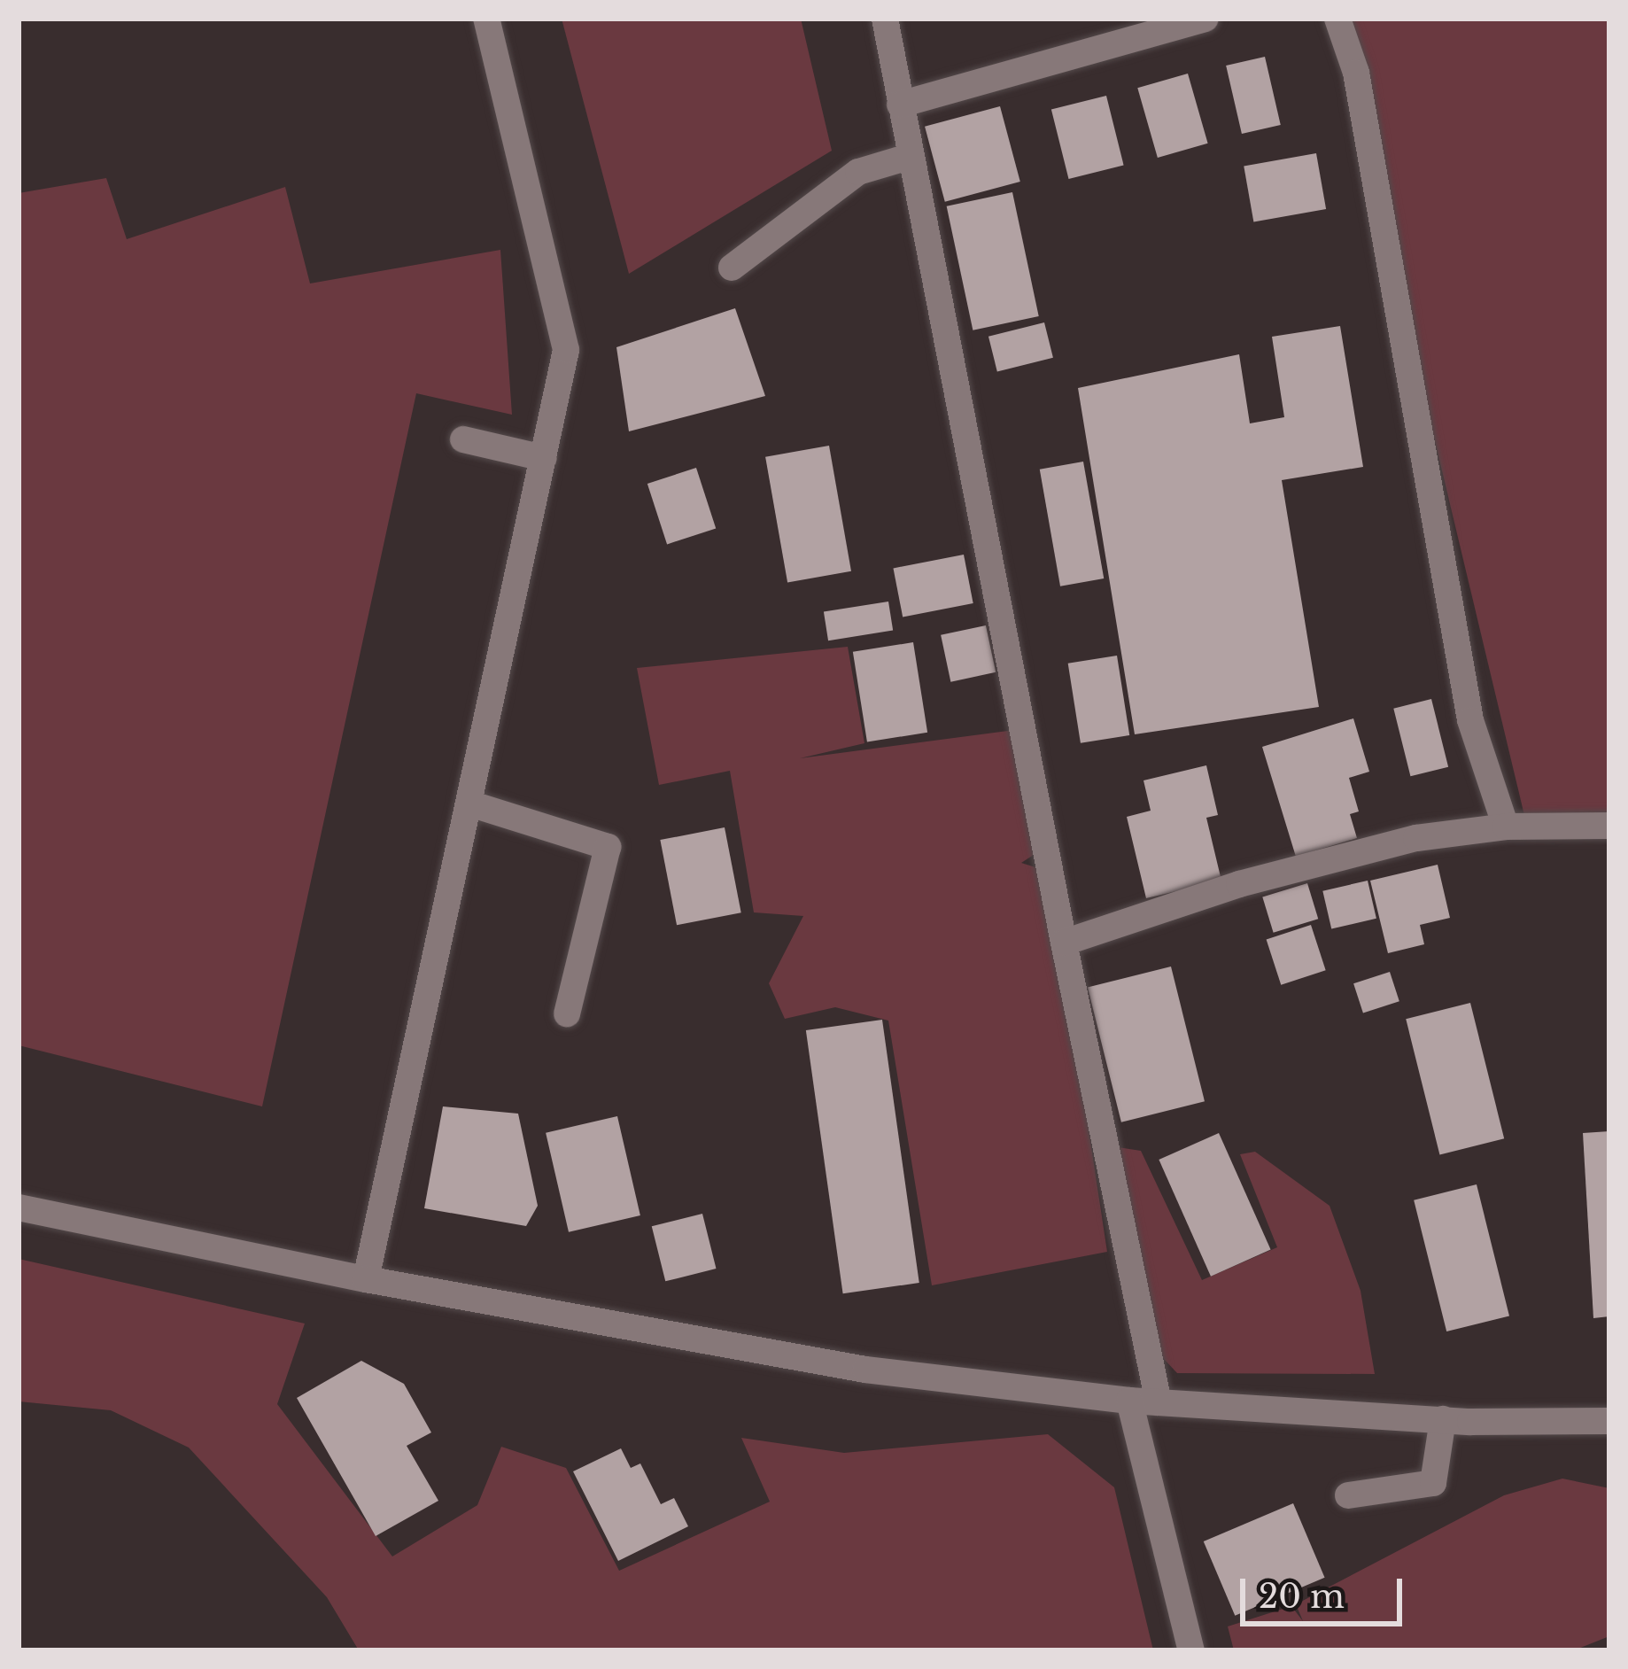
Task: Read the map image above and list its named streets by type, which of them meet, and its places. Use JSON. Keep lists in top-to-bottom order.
{
  "scale_bar": "20 m"
}
